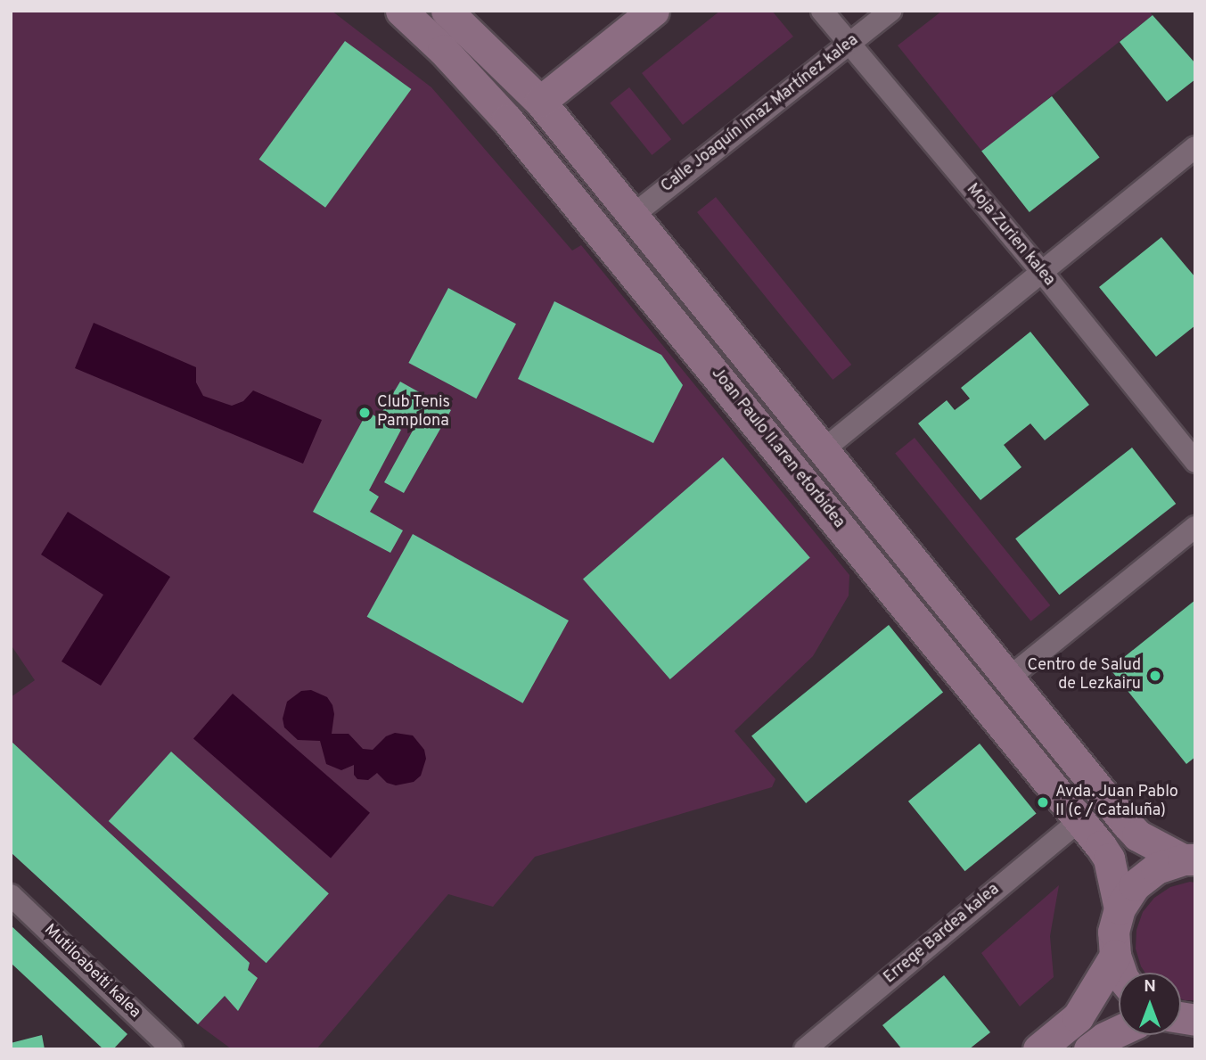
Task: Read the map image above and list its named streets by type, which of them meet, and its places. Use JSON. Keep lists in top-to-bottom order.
{
  "streets": {
    "main road": ["Joan Paulo II.aren etorbidea"],
    "street": [
      "Calle Joaquín Imaz Martínez kalea",
      "Moja Zurien kalea",
      "Errege Bardea kalea",
      "Mutiloabeiti kalea"
    ]
  },
  "crossings": [
    ["Calle Joaquín Imaz Martínez kalea", "Moja Zurien kalea"],
    ["Joan Paulo II.aren etorbidea", "Errege Bardea kalea"]
  ],
  "places": ["Club Tenis Pamplona", "Centro de Salud de Lezkairu", "Avda. Juan Pablo II (c / Cataluña)"],
  "north": "top"
}
